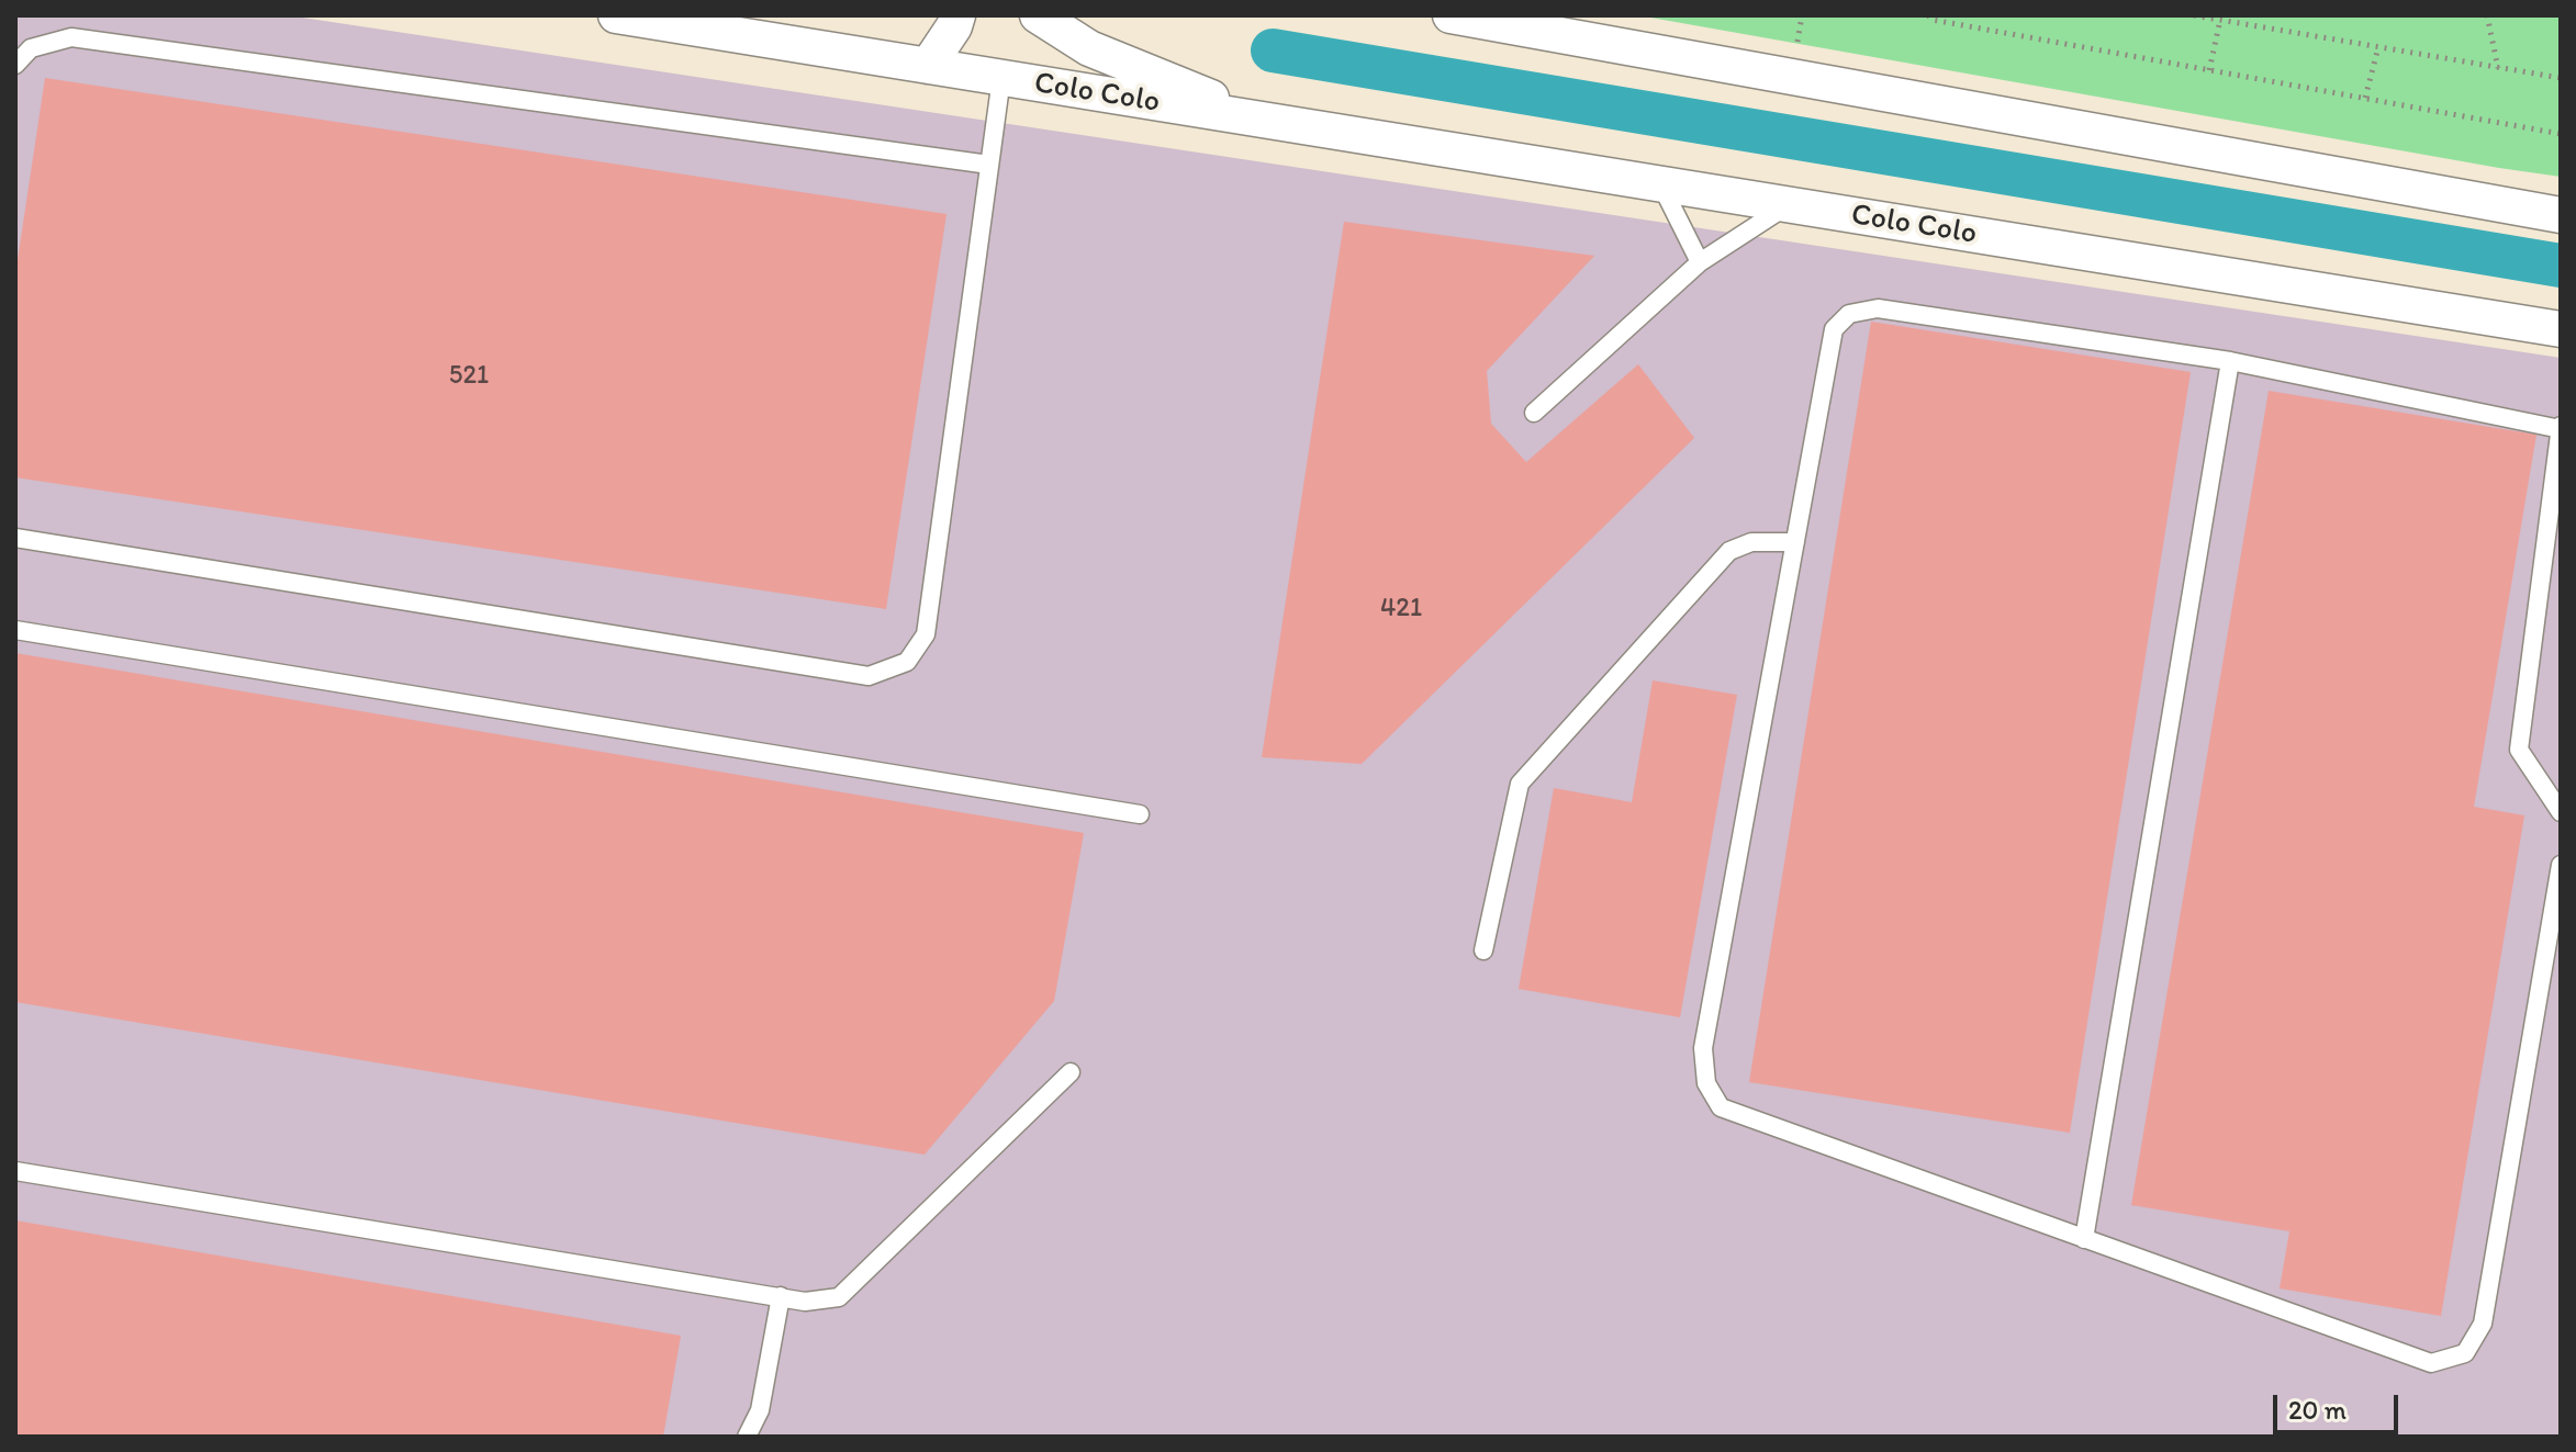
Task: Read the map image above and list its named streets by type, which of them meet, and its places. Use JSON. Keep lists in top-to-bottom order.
{
  "streets": {
    "street": ["Colo Colo"]
  },
  "house_numbers": ["521", "421"],
  "scale_bar": "20 m"
}
